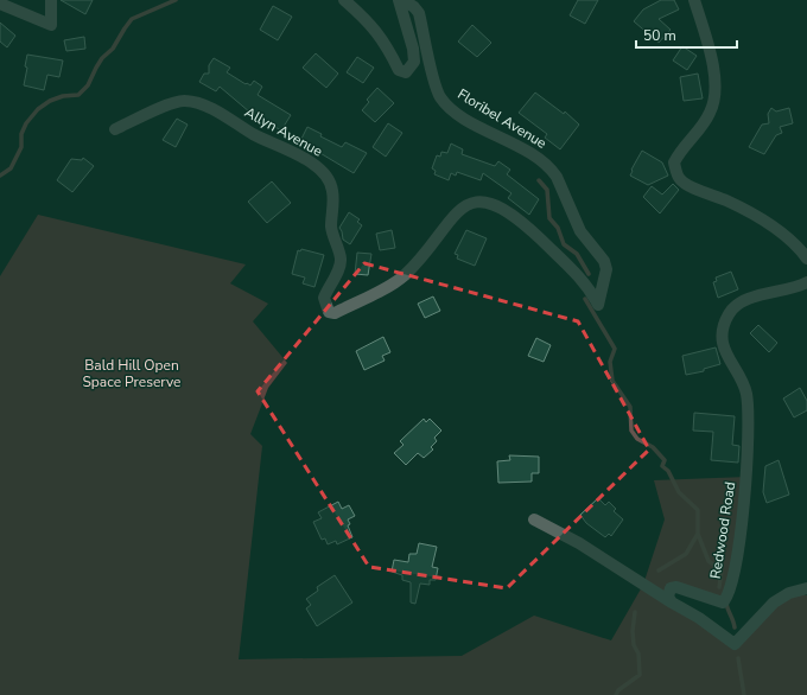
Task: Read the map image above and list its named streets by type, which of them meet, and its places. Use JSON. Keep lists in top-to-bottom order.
{
  "streets": {
    "street": ["Floribel Avenue", "Allyn Avenue", "Redwood Road"]
  },
  "crossings": [
    ["Floribel Avenue", "Allyn Avenue"]
  ],
  "parks": ["Bald Hill Open Space Preserve"],
  "scale_bar": "50 m"
}
